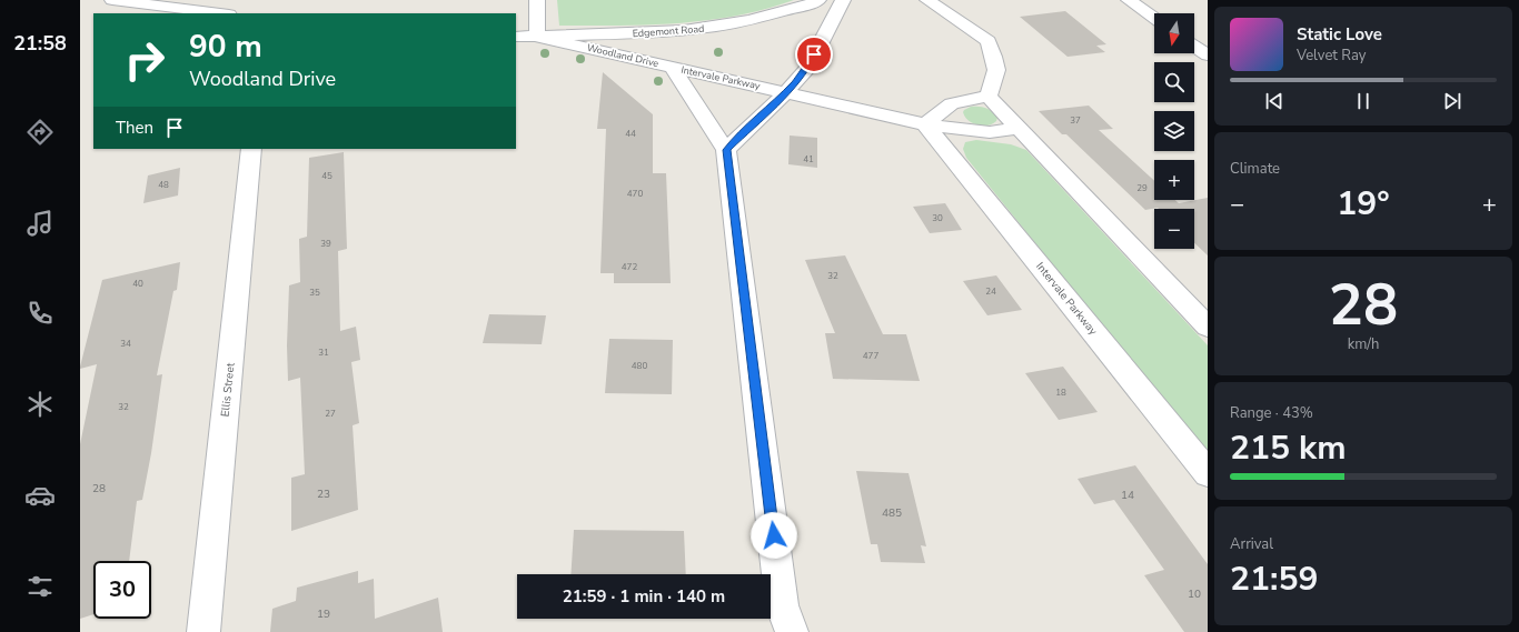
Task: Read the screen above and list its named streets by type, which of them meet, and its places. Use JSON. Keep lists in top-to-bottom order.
{
  "streets": {
    "street": [
      "Edgemont Road",
      "Woodland Drive",
      "Intervale Parkway",
      "Ellis Street"
    ]
  },
  "crossings": [
    ["Edgemont Road", "Woodland Drive"],
    ["Woodland Drive", "Intervale Parkway"]
  ],
  "house_numbers": [
    "37",
    "44",
    "41",
    "45",
    "48",
    "29",
    "470",
    "30",
    "39",
    "472",
    "32",
    "40",
    "24",
    "35",
    "34",
    "31",
    "477",
    "480",
    "18",
    "32",
    "27",
    "28",
    "23",
    "14",
    "485",
    "10",
    "19"
  ],
  "north": "bottom",
  "page": {
    "tabs": "21:58",
    "map_buttons": ["+", "−"],
    "turn": ["90 m", "Woodland Drive"],
    "song": ["Static Love", "Velvet Ray"],
    "then": "Then",
    "tile": [
      "Climate",
      ["28", "km/h"],
      ["Range · 43%", "215 km"],
      ["Arrival", "21:59"]
    ],
    "heat": ["−", "19°", "+"],
    "limit": "30",
    "trip": "21:59 · 1 min · 140 m"
  }
}
